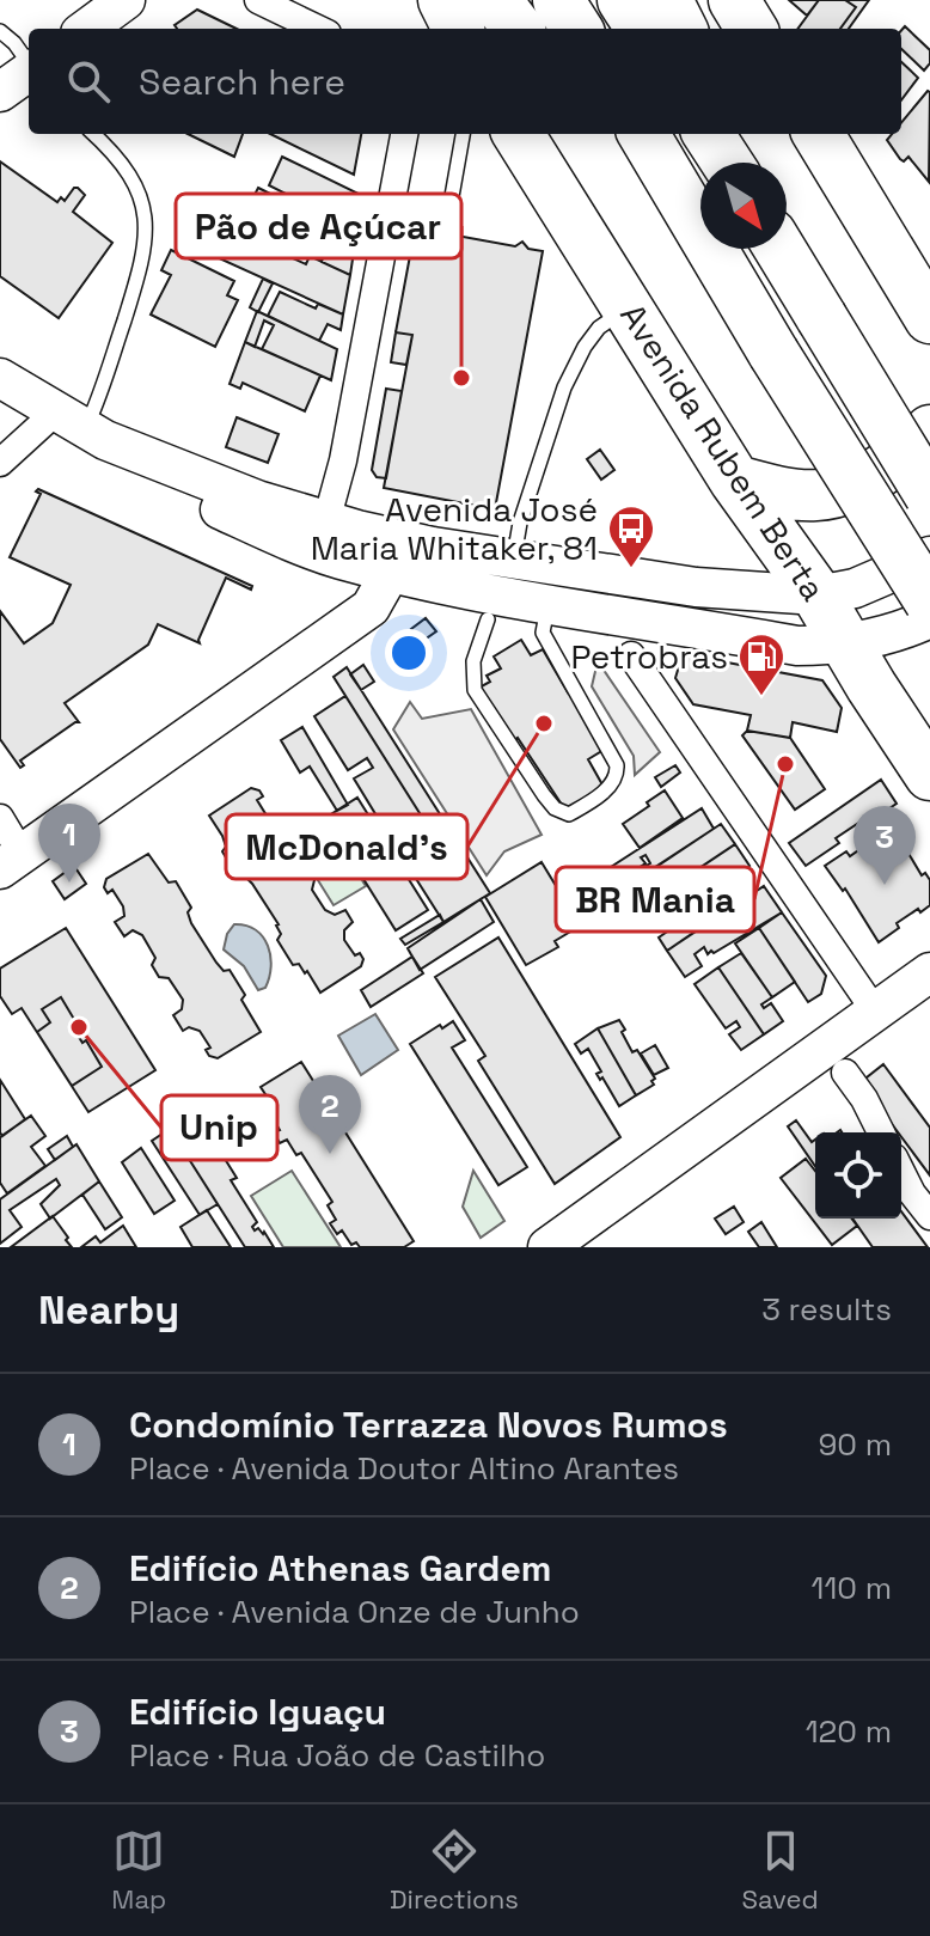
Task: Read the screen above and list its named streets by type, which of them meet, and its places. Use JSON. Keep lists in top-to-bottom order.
{
  "streets": {
    "highway": ["Avenida Rubem Berta"]
  },
  "places": {
    "other": [
      "Pão de Açúcar",
      "McDonald's",
      "BR Mania",
      "Unip"
    ],
    "bus stop": ["Avenida José Maria Whitaker, 81"],
    "fuel station": ["Petrobras"]
  },
  "north": "bottom right",
  "page": {
    "search": "Search here",
    "pins": ["1", "3", "2"],
    "heading": ["Nearby", "3 results"],
    "list": [
      {
        "mark": "1",
        "name": "Condomínio Terrazza Novos Rumos",
        "note": "Place · Avenida Doutor Altino Arantes",
        "value": "90 m"
      },
      {
        "mark": "2",
        "name": "Edifício Athenas Gardem",
        "note": "Place · Avenida Onze de Junho",
        "value": "110 m"
      },
      {
        "mark": "3",
        "name": "Edifício Iguaçu",
        "note": "Place · Rua João de Castilho",
        "value": "120 m"
      }
    ],
    "nav": ["Map", "Directions", "Saved"]
  }
}
